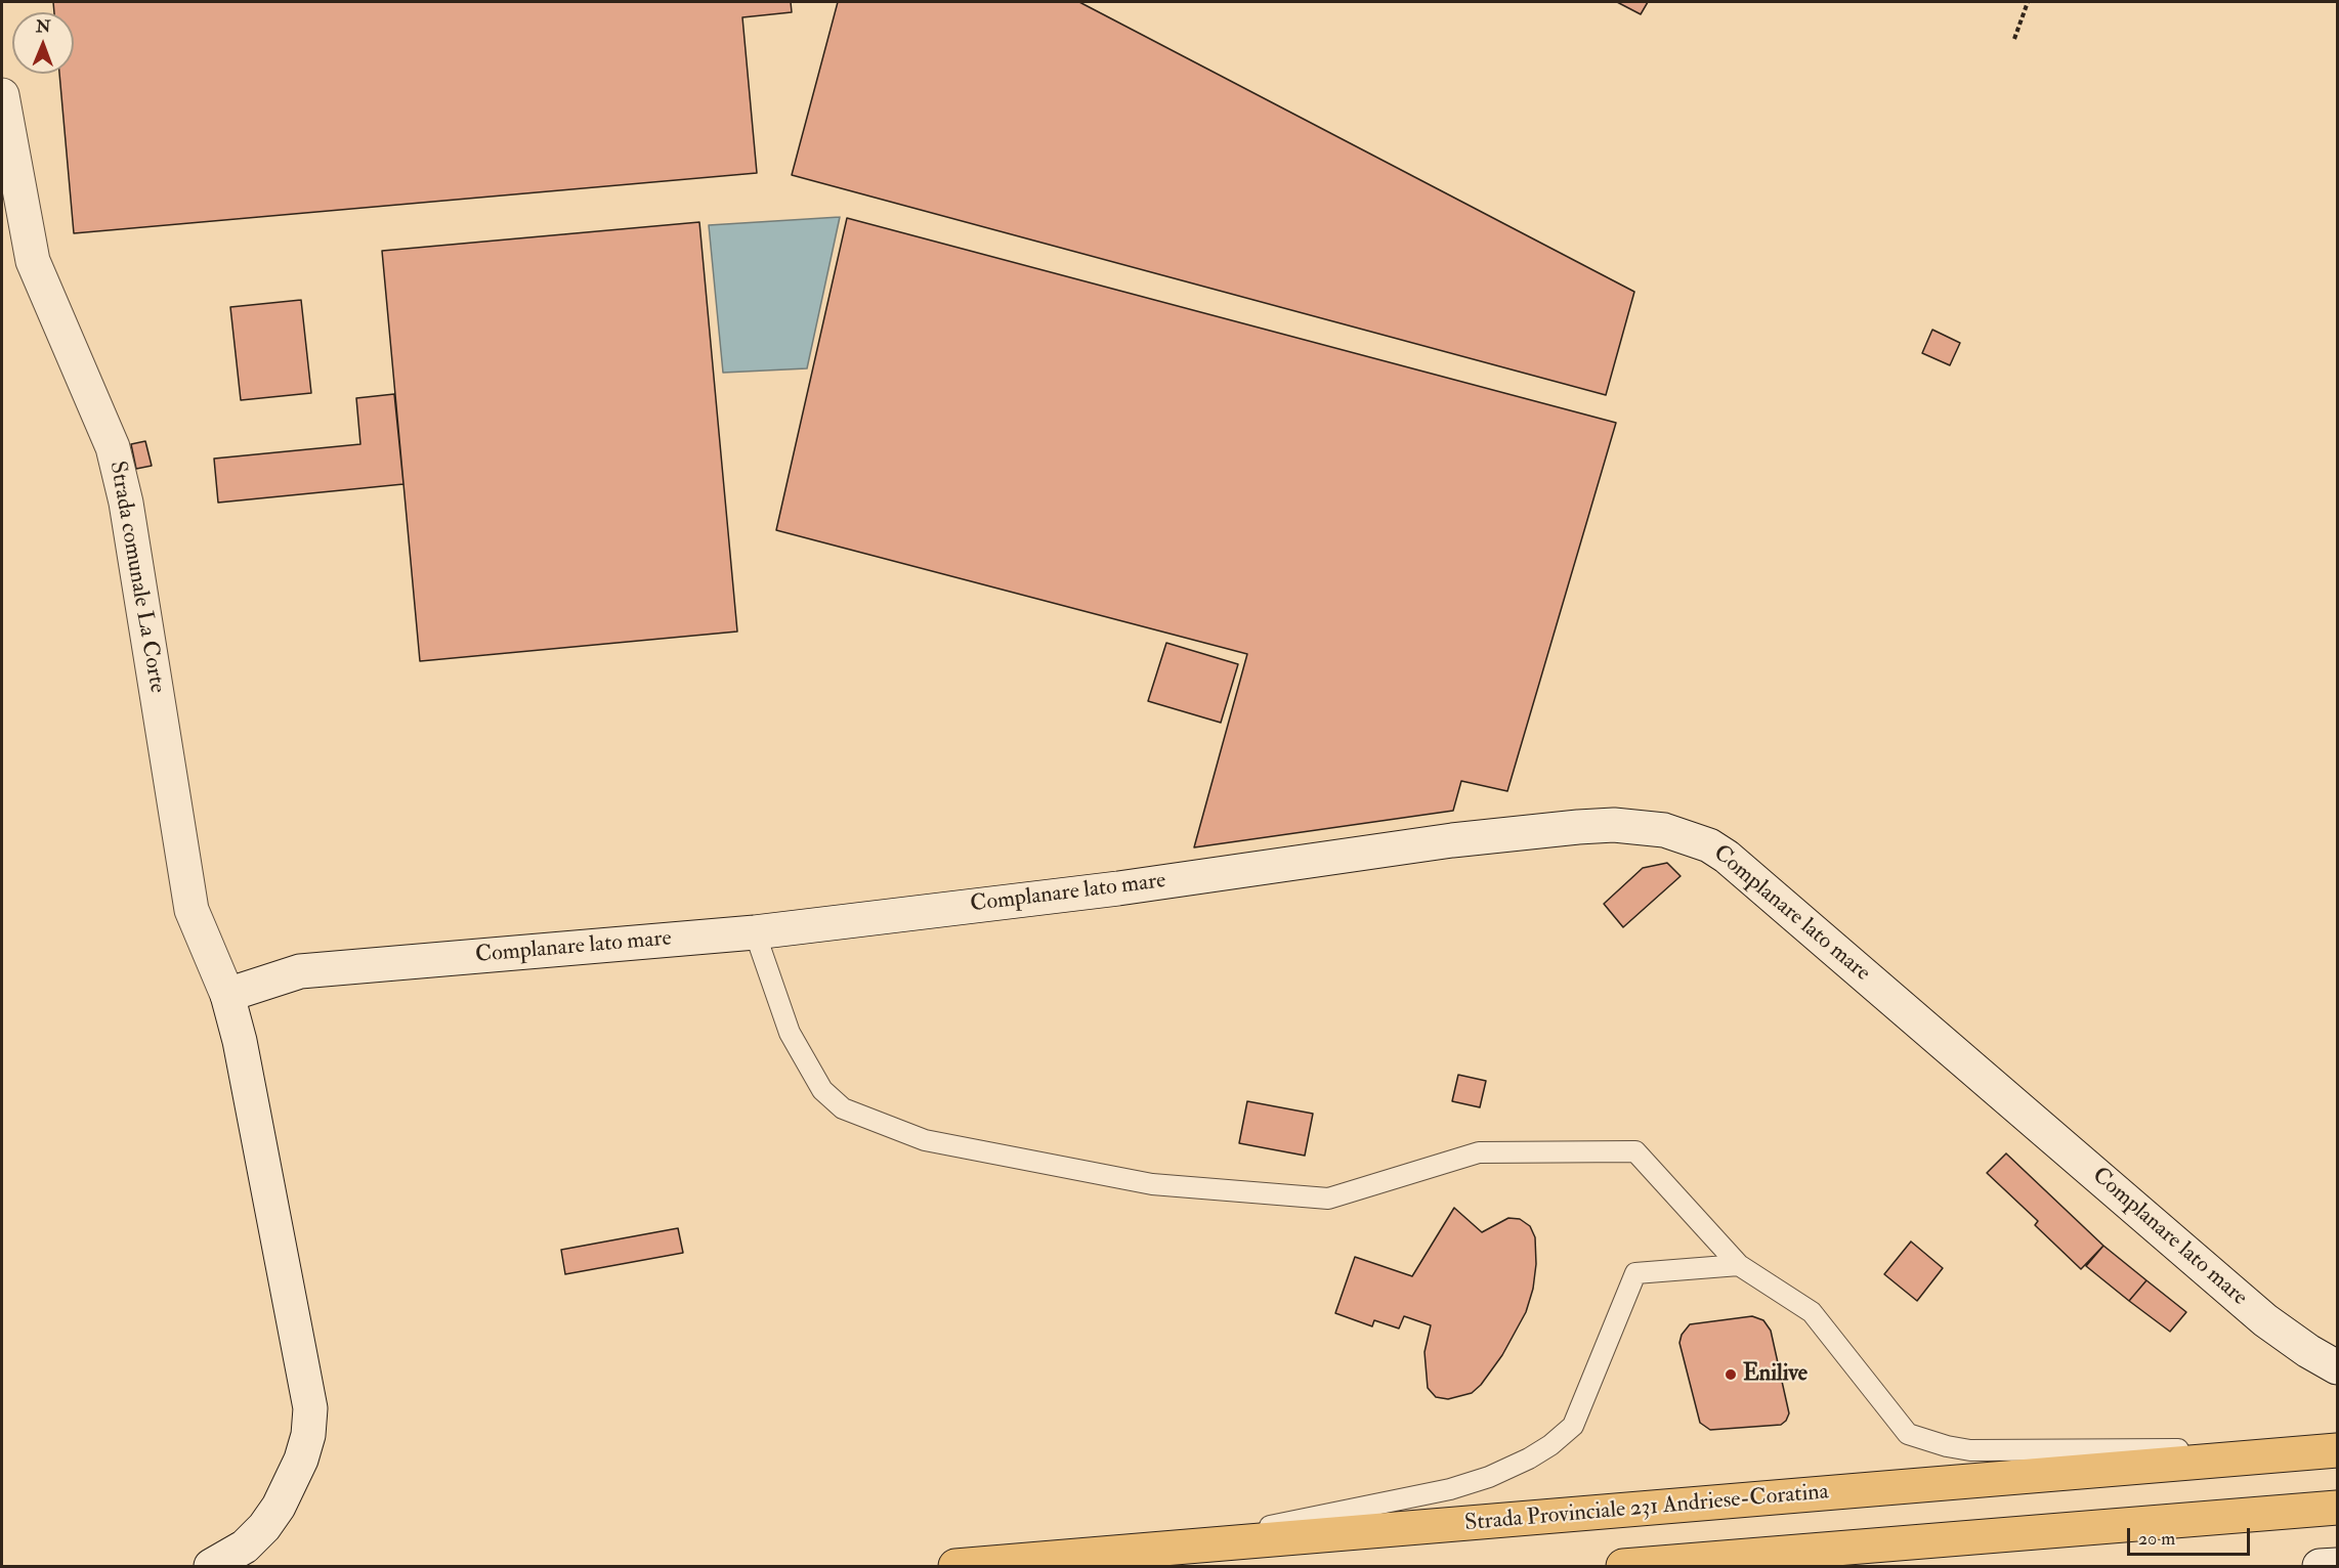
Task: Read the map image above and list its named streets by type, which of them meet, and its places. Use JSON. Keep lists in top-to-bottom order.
{
  "streets": {
    "highway": ["Strada Provinciale 231 Andriese-Coratina"],
    "street": ["Strada comunale La Corte", "Complanare lato mare"]
  },
  "crossings": [
    ["Strada comunale La Corte", "Complanare lato mare"]
  ],
  "places": ["Enilive"],
  "scale_bar": "20 m",
  "north": "top"
}
